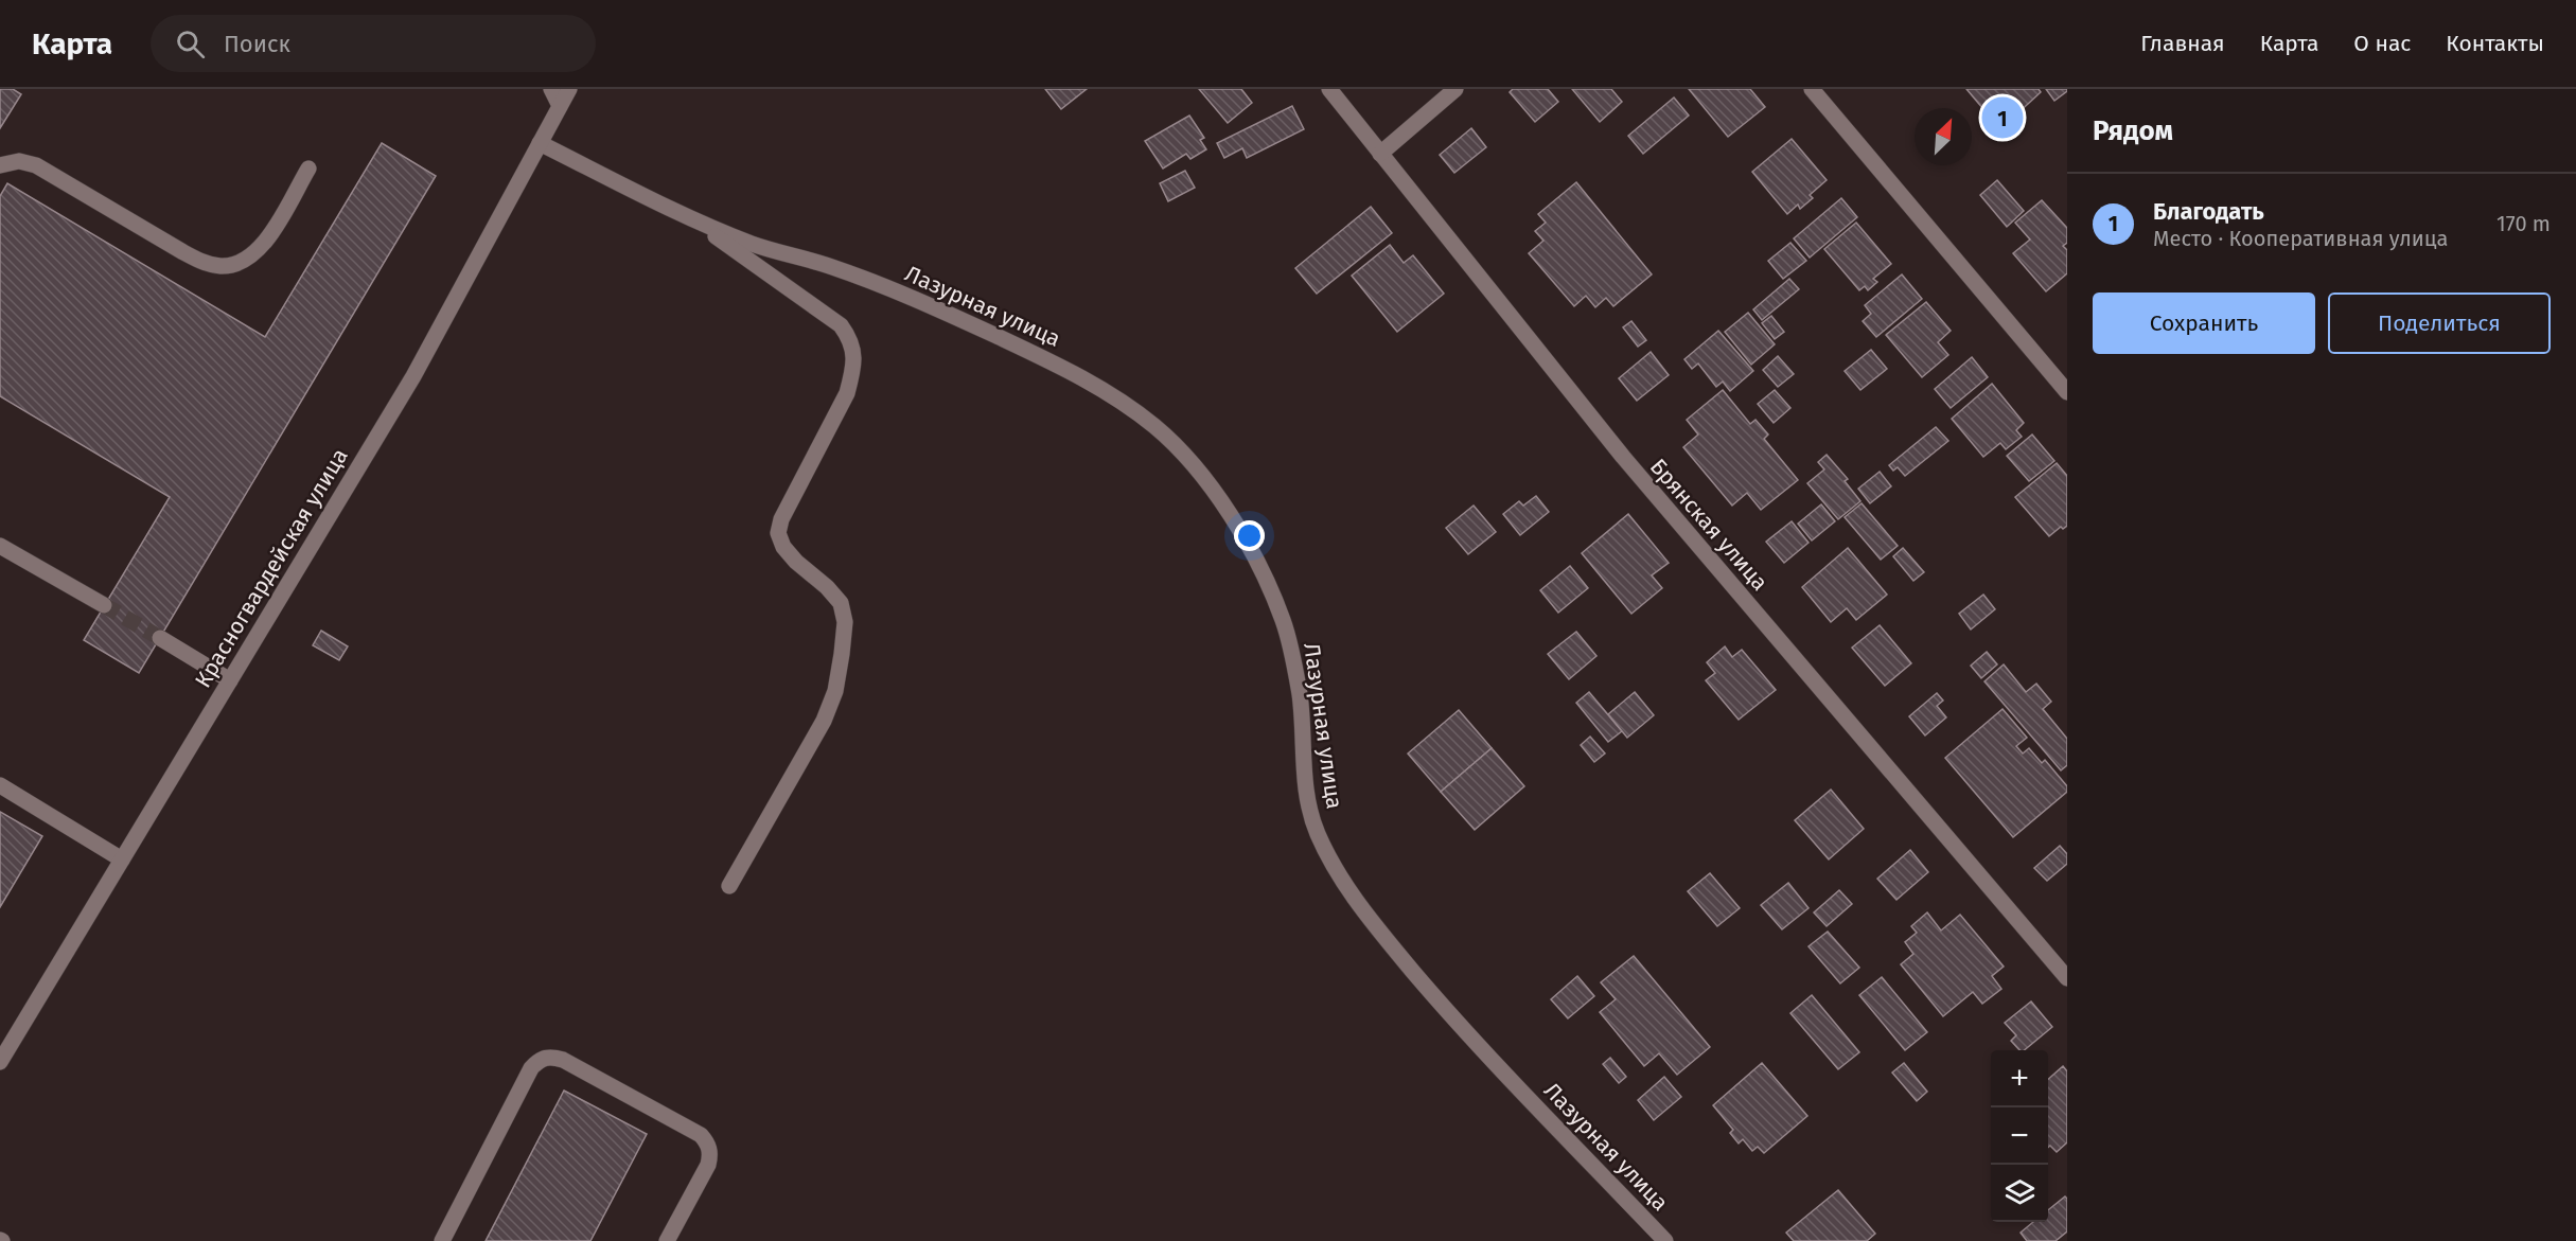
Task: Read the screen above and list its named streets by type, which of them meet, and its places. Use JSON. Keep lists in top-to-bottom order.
{
  "streets": {
    "street": ["Лазурная улица", "Брянская улица", "Красногвардейская улица"]
  },
  "crossings": [
    ["Лазурная улица", "Красногвардейская улица"]
  ],
  "north": "top right",
  "page": {
    "header": "Карта",
    "search": "Поиск",
    "nav": [
      "Главная",
      "Карта",
      "О нас",
      "Контакты"
    ],
    "heading": "Рядом",
    "pins": "1",
    "list": [
      {
        "mark": "1",
        "name": "Благодать",
        "note": "Место · Кооперативная улица",
        "value": "170 m"
      }
    ],
    "buttons": ["Сохранить", "Поделиться"],
    "map_buttons": ["+", "−"]
  }
}
